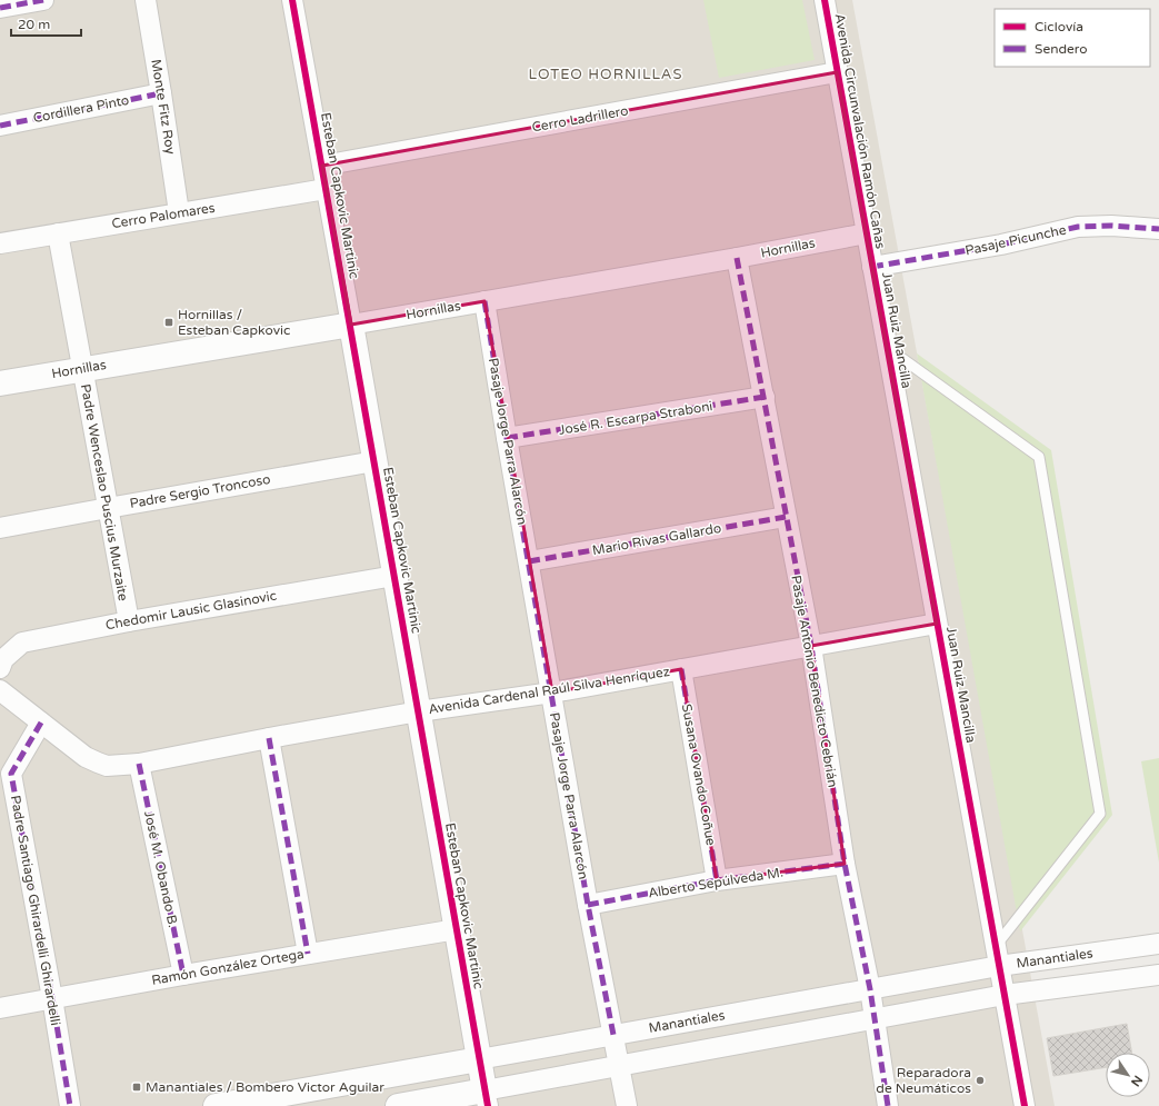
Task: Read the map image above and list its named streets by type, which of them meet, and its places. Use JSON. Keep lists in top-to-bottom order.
{
  "streets": {
    "street": [
      "Monte Fitz Roy",
      "Cordillera Pinto",
      "Cerro Ladrillero",
      "Avenida Circunvalación Ramón Cañas",
      "Esteban Capkovic Martinic",
      "Cerro Palomares",
      "Pasaje Picunche",
      "Hornillas",
      "Juan Ruiz Mancilla",
      "José R. Escarpa Straboni",
      "Pasaje Jorge Parra Alarcón",
      "Padre Sergio Troncoso",
      "Padre Wenceslao Puscius Murzaite",
      "Mario Rivas Gallardo",
      "Chedomir Lausic Glasinovic",
      "Pasaje Antonio Benedicto Cebrián",
      "Avenida Cardenal Raúl Silva Henríquez",
      "Susana Ovando Coñue",
      "José M. Obando B.",
      "Alberto Sepúlveda M.",
      "Padre Santiago Ghirardelli Ghirardelli",
      "Manantiales",
      "Ramón González Ortega"
    ]
  },
  "crossings": [
    ["Monte Fitz Roy", "Cordillera Pinto"],
    ["Monte Fitz Roy", "Cerro Palomares"],
    ["Cerro Ladrillero", "Avenida Circunvalación Ramón Cañas"],
    ["Cerro Ladrillero", "Esteban Capkovic Martinic"],
    ["Avenida Circunvalación Ramón Cañas", "Pasaje Picunche"],
    ["Avenida Circunvalación Ramón Cañas", "Hornillas"],
    ["Avenida Circunvalación Ramón Cañas", "Juan Ruiz Mancilla"],
    ["Esteban Capkovic Martinic", "Cerro Palomares"],
    ["Esteban Capkovic Martinic", "Hornillas"],
    ["Esteban Capkovic Martinic", "Padre Sergio Troncoso"],
    ["Esteban Capkovic Martinic", "Chedomir Lausic Glasinovic"],
    ["Esteban Capkovic Martinic", "Avenida Cardenal Raúl Silva Henríquez"],
    ["Esteban Capkovic Martinic", "Manantiales"],
    ["Esteban Capkovic Martinic", "Ramón González Ortega"],
    ["Cerro Palomares", "Padre Wenceslao Puscius Murzaite"],
    ["Pasaje Picunche", "Juan Ruiz Mancilla"],
    ["Hornillas", "Pasaje Jorge Parra Alarcón"],
    ["Hornillas", "Padre Wenceslao Puscius Murzaite"],
    ["Hornillas", "Pasaje Antonio Benedicto Cebrián"],
    ["Juan Ruiz Mancilla", "Avenida Cardenal Raúl Silva Henríquez"],
    ["Juan Ruiz Mancilla", "Manantiales"],
    ["José R. Escarpa Straboni", "Pasaje Jorge Parra Alarcón"],
    ["José R. Escarpa Straboni", "Pasaje Antonio Benedicto Cebrián"],
    ["Pasaje Jorge Parra Alarcón", "Mario Rivas Gallardo"],
    ["Pasaje Jorge Parra Alarcón", "Avenida Cardenal Raúl Silva Henríquez"],
    ["Pasaje Jorge Parra Alarcón", "Alberto Sepúlveda M."],
    ["Pasaje Jorge Parra Alarcón", "Manantiales"],
    ["Padre Sergio Troncoso", "Padre Wenceslao Puscius Murzaite"],
    ["Padre Wenceslao Puscius Murzaite", "Chedomir Lausic Glasinovic"],
    ["Mario Rivas Gallardo", "Pasaje Antonio Benedicto Cebrián"],
    ["Pasaje Antonio Benedicto Cebrián", "Avenida Cardenal Raúl Silva Henríquez"],
    ["Pasaje Antonio Benedicto Cebrián", "Alberto Sepúlveda M."],
    ["Pasaje Antonio Benedicto Cebrián", "Manantiales"],
    ["Avenida Cardenal Raúl Silva Henríquez", "Susana Ovando Coñue"],
    ["Avenida Cardenal Raúl Silva Henríquez", "José M. Obando B."],
    ["Avenida Cardenal Raúl Silva Henríquez", "Padre Santiago Ghirardelli Ghirardelli"],
    ["Susana Ovando Coñue", "Alberto Sepúlveda M."],
    ["José M. Obando B.", "Ramón González Ortega"],
    ["Padre Santiago Ghirardelli Ghirardelli", "Ramón González Ortega"]
  ],
  "districts": ["LOTEO HORNILLAS"],
  "places": {
    "transit": ["Hornillas / Esteban Capkovic", "Manantiales / Bombero Victor Aguilar"],
    "other": ["Reparadora de Neumáticos"]
  },
  "legend": ["Ciclovía", "Sendero"],
  "scale_bar": "20 m",
  "north": "bottom right"
}
